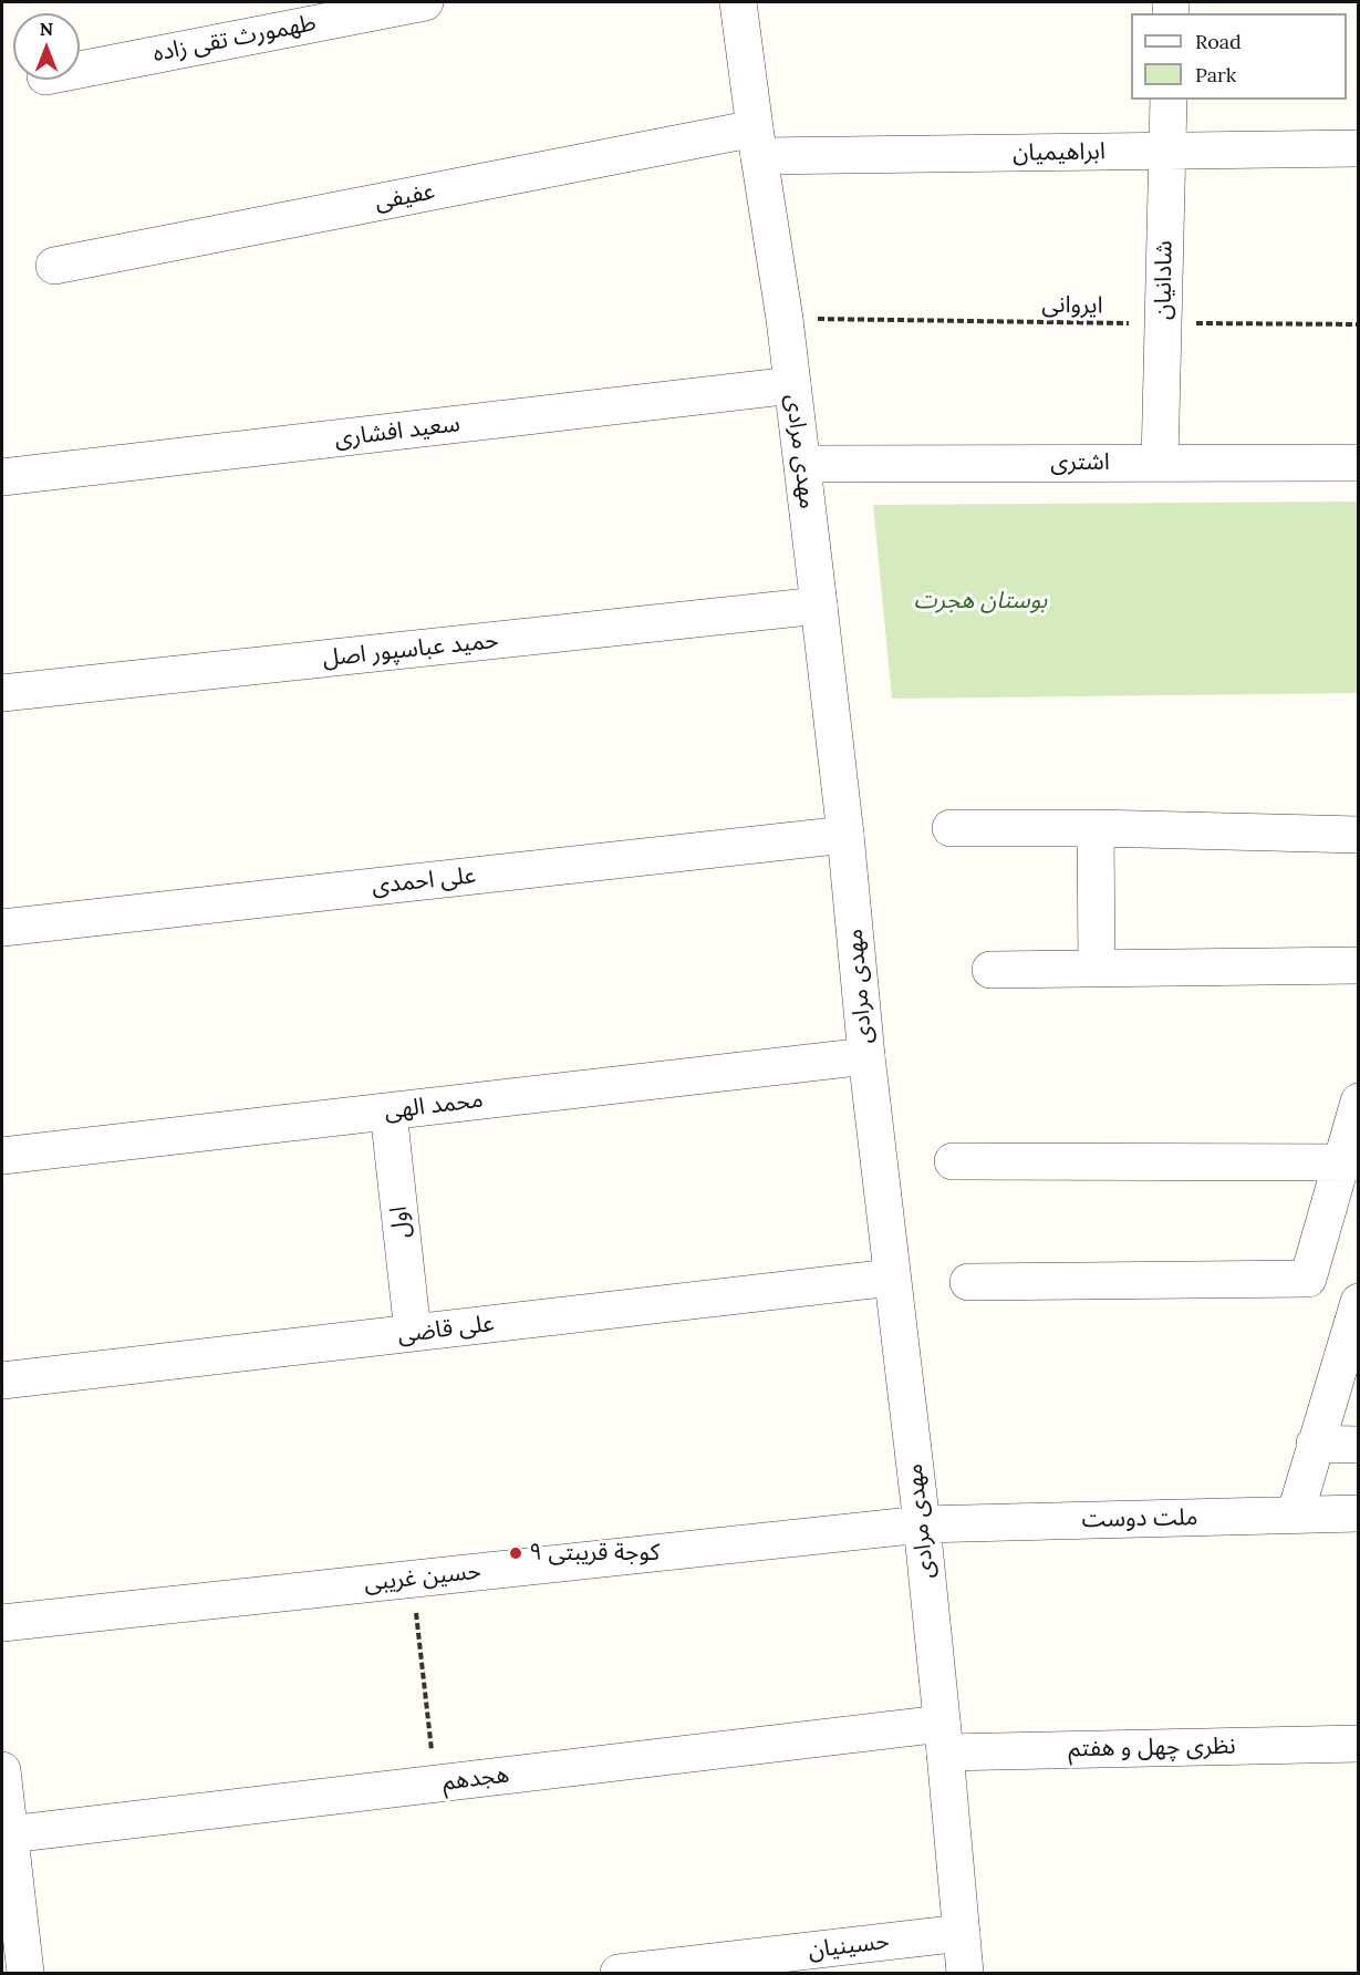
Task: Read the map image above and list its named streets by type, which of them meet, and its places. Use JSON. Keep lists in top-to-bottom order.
{
  "streets": {
    "street": [
      "طهمورث تقی زاده",
      "ابراهیمیان",
      "عفیفی",
      "شادانیان",
      "سعید افشاری",
      "مهدی مرادی",
      "اشتری",
      "حمید عباسپور اصل",
      "علی احمدی",
      "محمد الهی",
      "اول",
      "علی قاضی",
      "ملت دوست",
      "حسین غریبی",
      "نظری چهل و هفتم",
      "هجدهم",
      "حسینیان"
    ],
    "path": ["ایروانی"]
  },
  "crossings": [
    ["ابراهیمیان", "عفیفی"],
    ["ابراهیمیان", "شادانیان"],
    ["ابراهیمیان", "مهدی مرادی"],
    ["عفیفی", "مهدی مرادی"],
    ["شادانیان", "ایروانی"],
    ["شادانیان", "اشتری"],
    ["ایروانی", "مهدی مرادی"],
    ["سعید افشاری", "مهدی مرادی"],
    ["مهدی مرادی", "اشتری"],
    ["مهدی مرادی", "حمید عباسپور اصل"],
    ["مهدی مرادی", "علی احمدی"],
    ["مهدی مرادی", "محمد الهی"],
    ["مهدی مرادی", "علی قاضی"],
    ["مهدی مرادی", "ملت دوست"],
    ["مهدی مرادی", "حسین غریبی"],
    ["مهدی مرادی", "نظری چهل و هفتم"],
    ["مهدی مرادی", "هجدهم"],
    ["مهدی مرادی", "حسینیان"],
    ["محمد الهی", "اول"],
    ["اول", "علی قاضی"],
    ["ملت دوست", "حسین غریبی"],
    ["نظری چهل و هفتم", "هجدهم"]
  ],
  "parks": ["بوستان هجرت"],
  "places": ["۹ کوجة قریبتی"],
  "legend": ["Road", "Park"],
  "north": "top"
}
